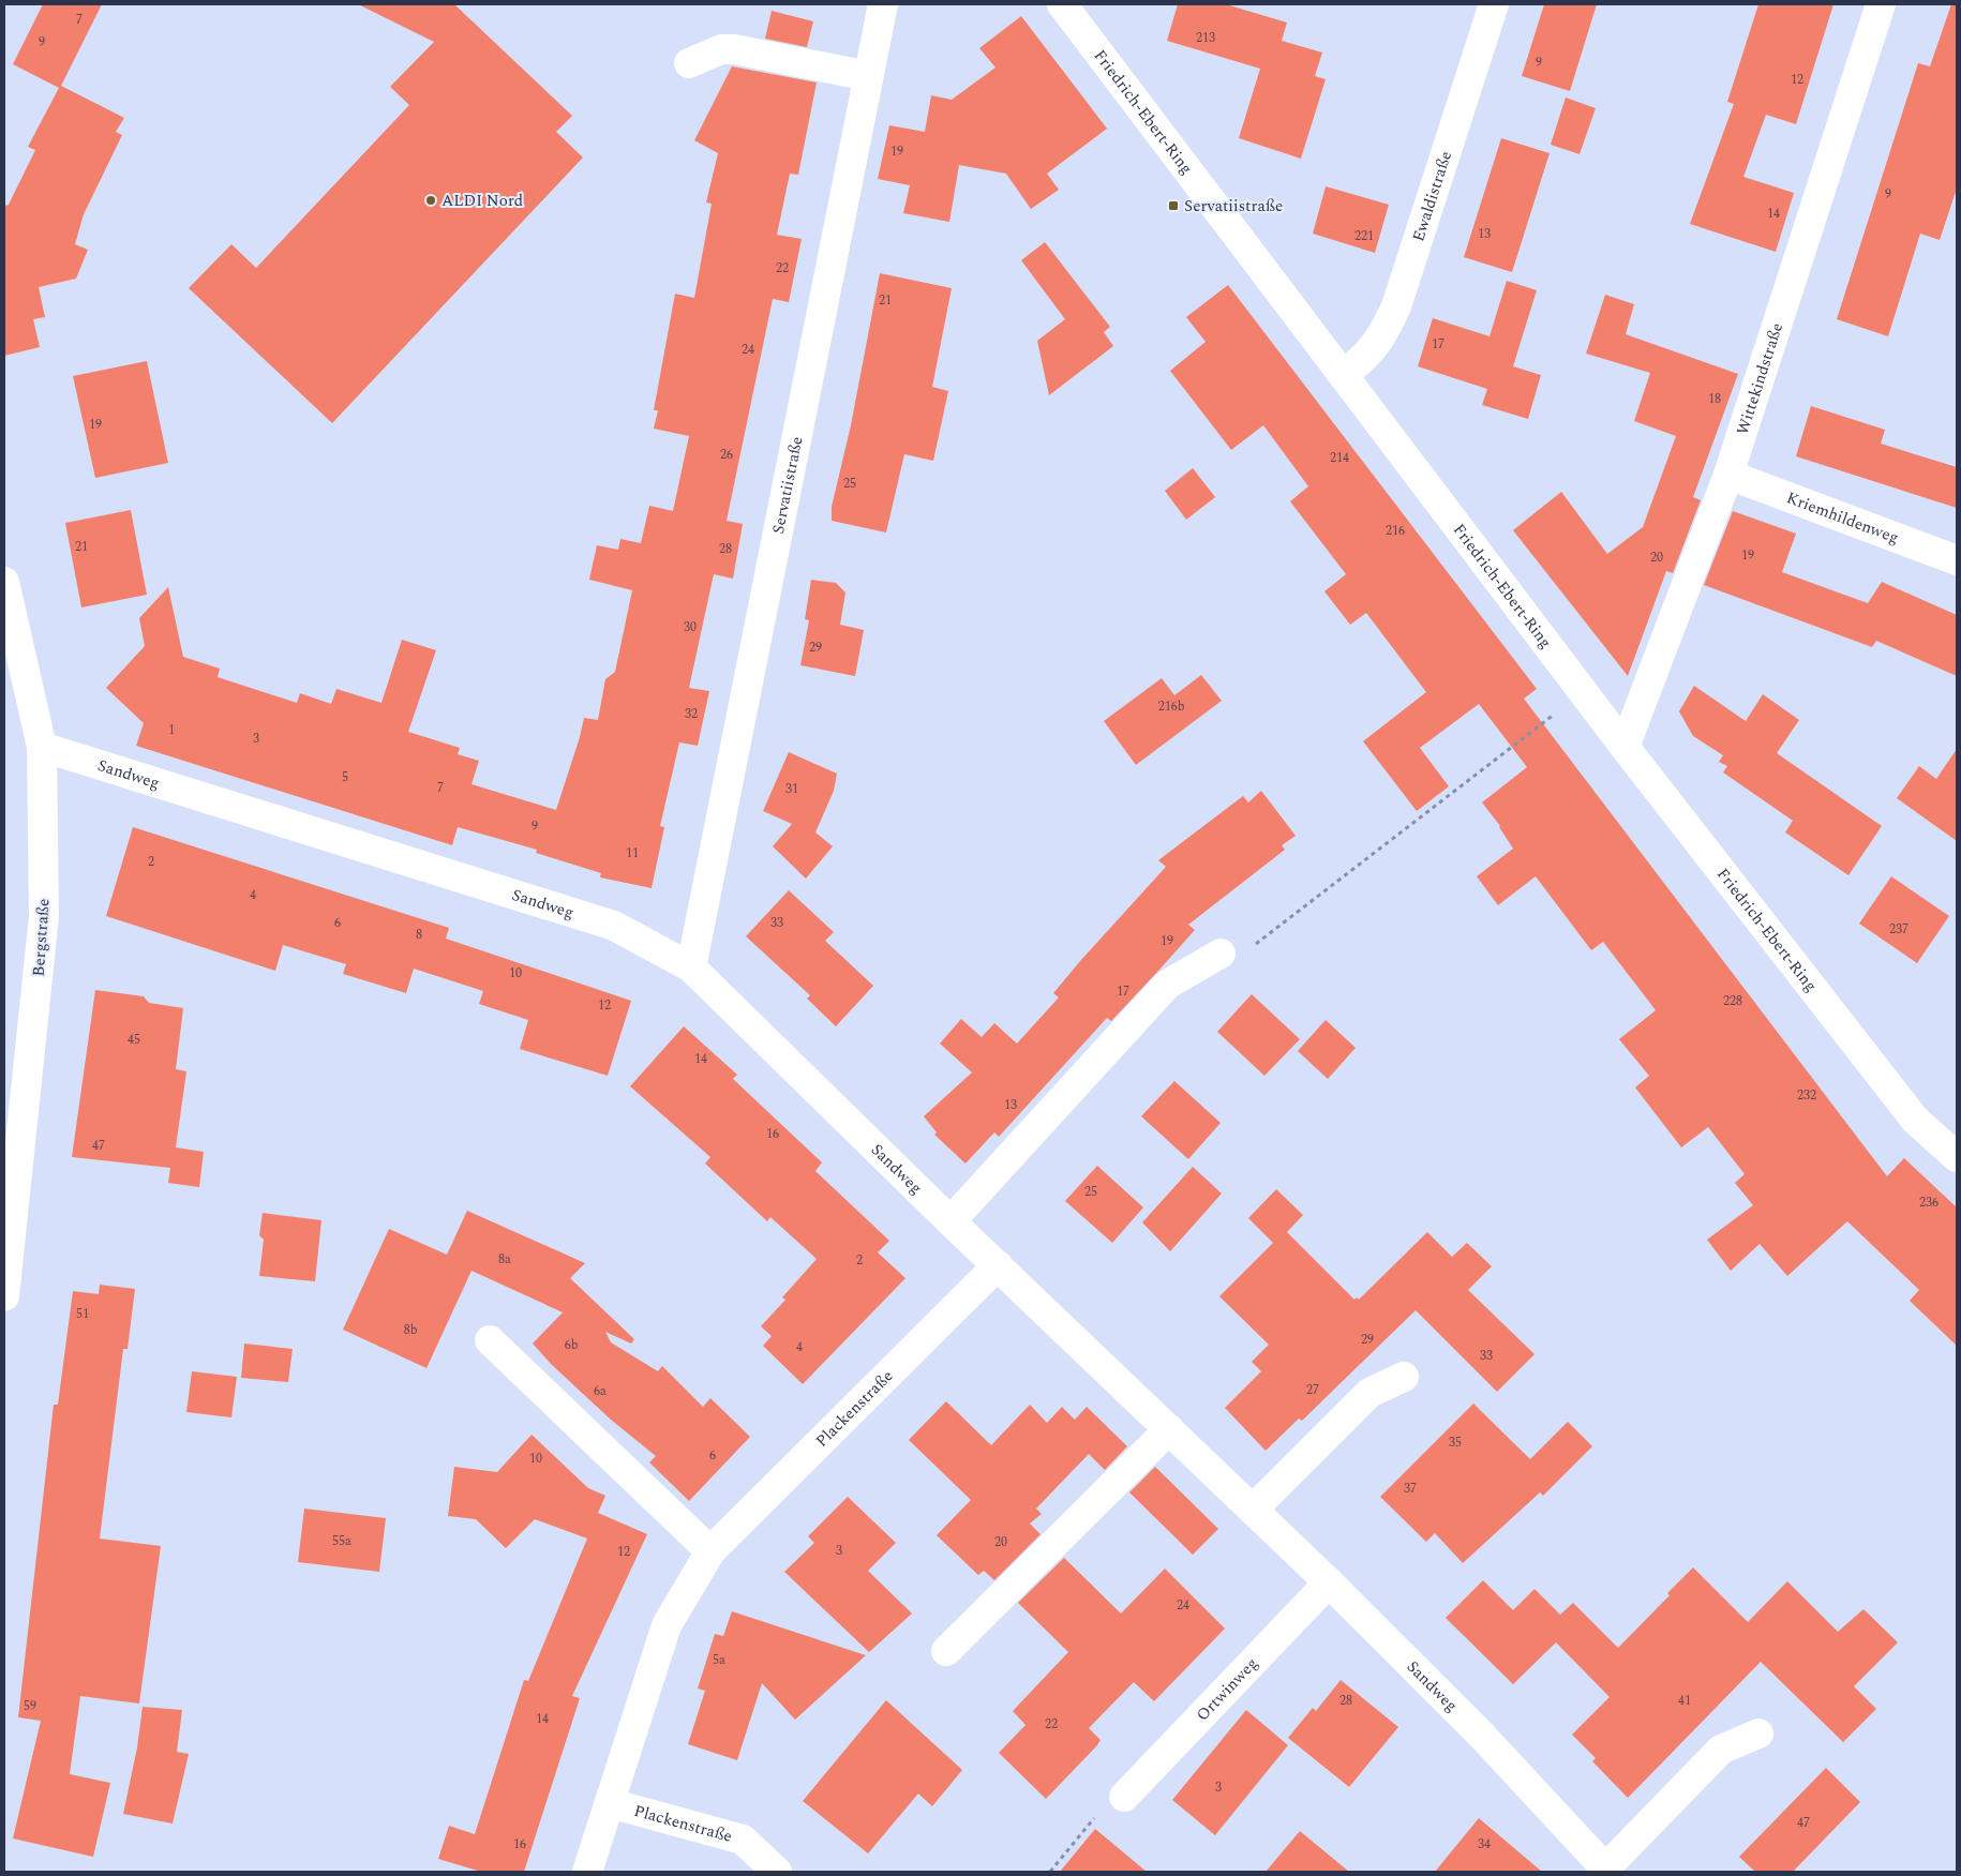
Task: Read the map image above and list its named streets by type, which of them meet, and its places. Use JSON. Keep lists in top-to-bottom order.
{
  "streets": {
    "street": [
      "Friedrich-Ebert-Ring",
      "Ewaldistraße",
      "Wittekindstraße",
      "Servatiistraße",
      "Kriemhildenweg",
      "Sandweg",
      "Bergstraße",
      "Plackenstraße",
      "Ortwinweg"
    ]
  },
  "crossings": [
    ["Friedrich-Ebert-Ring", "Ewaldistraße"],
    ["Friedrich-Ebert-Ring", "Wittekindstraße"],
    ["Wittekindstraße", "Kriemhildenweg"],
    ["Servatiistraße", "Sandweg"],
    ["Sandweg", "Bergstraße"],
    ["Sandweg", "Plackenstraße"],
    ["Sandweg", "Ortwinweg"]
  ],
  "places": {
    "other": ["ALDI Nord"],
    "transit": ["Servatiistraße"]
  },
  "house_numbers": [
    "7",
    "213",
    "9",
    "9",
    "12",
    "19",
    "9",
    "14",
    "13",
    "221",
    "22",
    "21",
    "17",
    "24",
    "18",
    "19",
    "26",
    "214",
    "25",
    "216",
    "21",
    "28",
    "19",
    "20",
    "30",
    "29",
    "216b",
    "32",
    "1",
    "3",
    "5",
    "7",
    "31",
    "9",
    "11",
    "2",
    "4",
    "6",
    "33",
    "237",
    "8",
    "19",
    "10",
    "17",
    "228",
    "12",
    "45",
    "14",
    "232",
    "13",
    "16",
    "47",
    "25",
    "236",
    "8a",
    "2",
    "51",
    "8b",
    "29",
    "6b",
    "4",
    "33",
    "27",
    "6a",
    "35",
    "6",
    "10",
    "37",
    "55a",
    "20",
    "3",
    "12",
    "24",
    "5a",
    "28",
    "41",
    "59",
    "14",
    "22",
    "3",
    "47",
    "16",
    "34"
  ]
}
